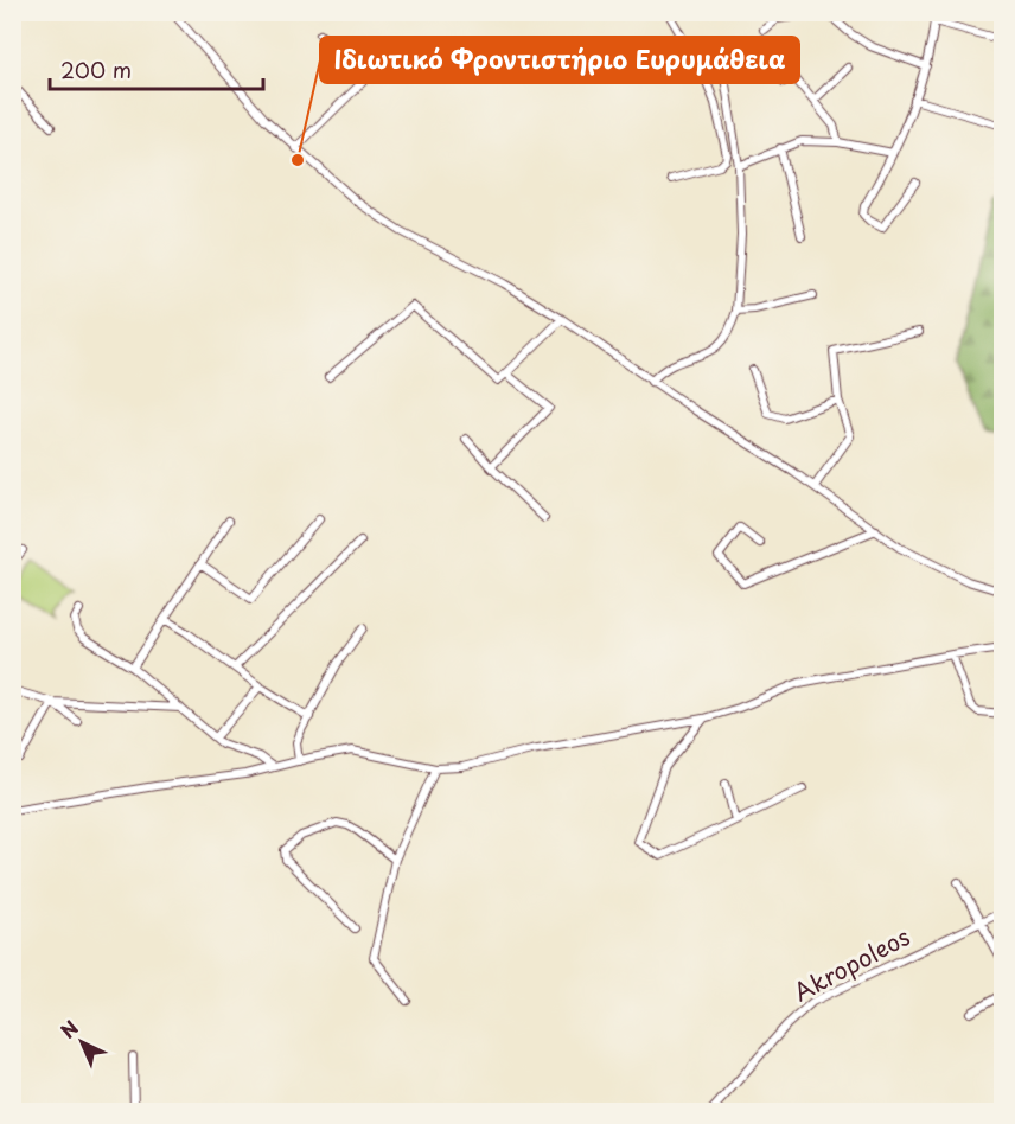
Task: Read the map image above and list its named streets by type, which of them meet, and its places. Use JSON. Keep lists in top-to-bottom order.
{
  "streets": {
    "street": ["Akropoleos"]
  },
  "places": ["Ιδιωτικό Φροντιστήριο Ευρυμάθεια"],
  "scale_bar": "200 m",
  "north": "top left"
}
